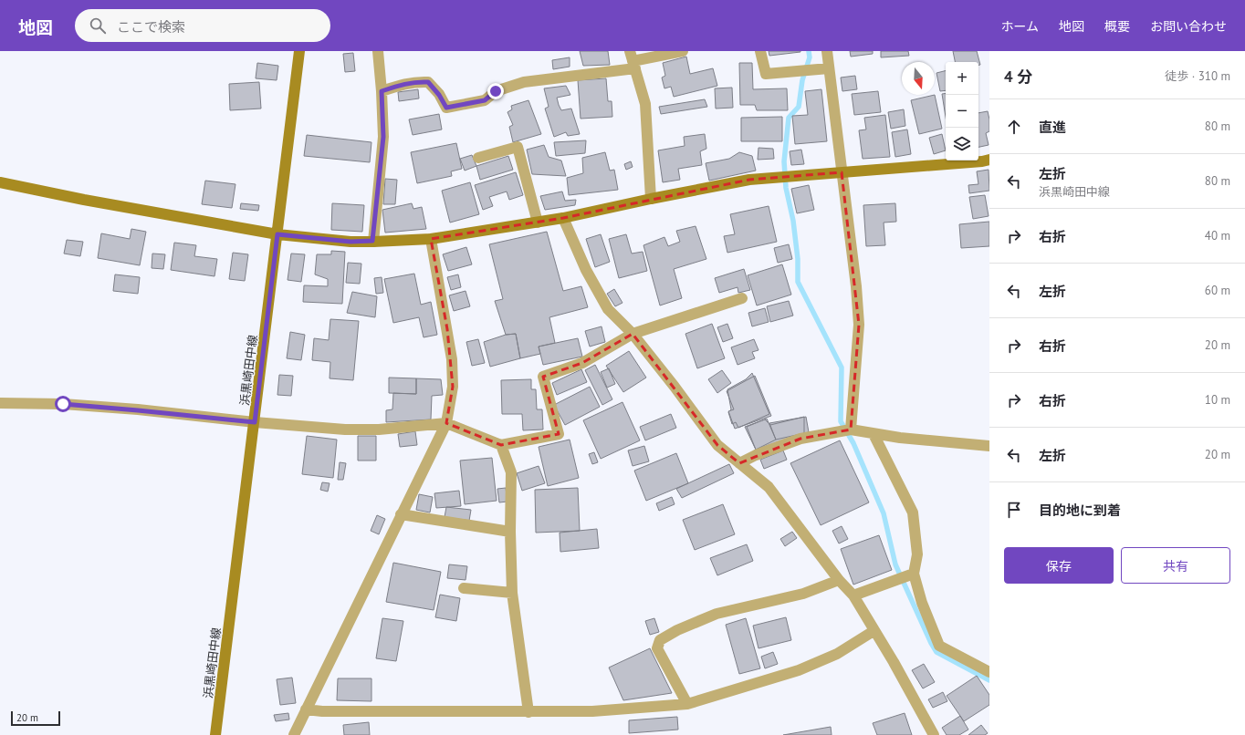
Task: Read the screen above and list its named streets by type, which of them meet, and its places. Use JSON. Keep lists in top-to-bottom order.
{
  "streets": {
    "street": ["浜黒崎田中線"]
  },
  "scale_bar": "20 m",
  "north": "bottom",
  "page": {
    "header": "地図",
    "search": "ここで検索",
    "nav": [
      "ホーム",
      "地図",
      "概要",
      "お問い合わせ"
    ],
    "heading": ["4 分", "徒歩 · 310 m"],
    "map_buttons": ["+", "−"],
    "list": [
      ["直進", "80 m"],
      ["左折", "浜黒崎田中線", "80 m"],
      ["右折", "40 m"],
      ["左折", "60 m"],
      ["右折", "20 m"],
      ["右折", "10 m"],
      ["左折", "20 m"],
      "目的地に到着"
    ],
    "buttons": ["保存", "共有"],
    "scale": "20 m"
  }
}
